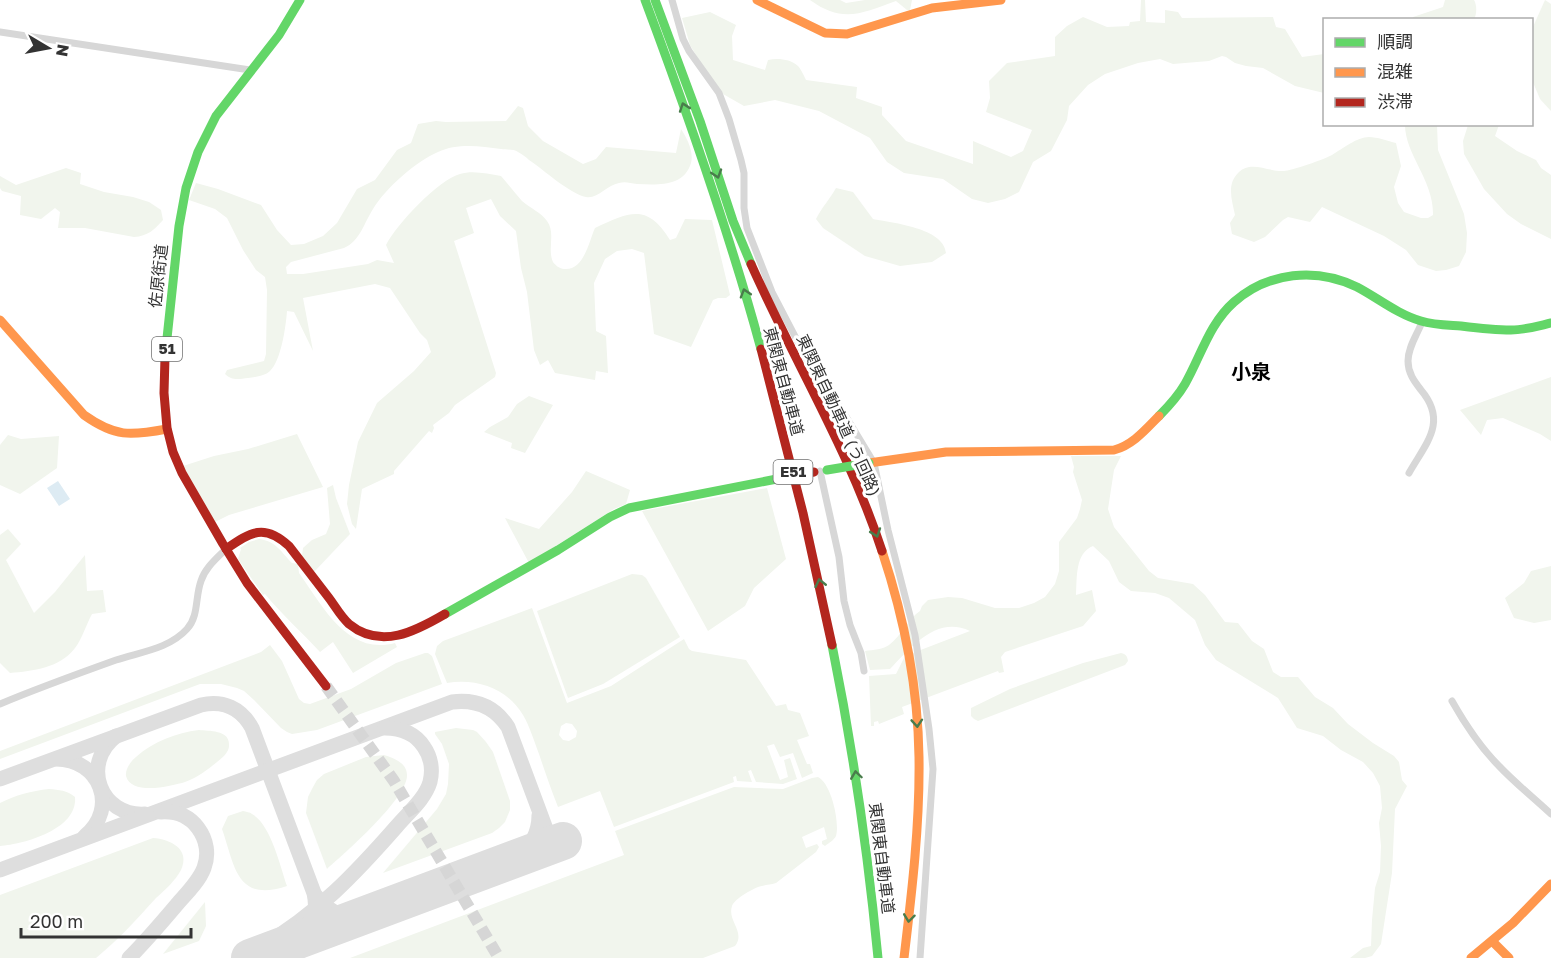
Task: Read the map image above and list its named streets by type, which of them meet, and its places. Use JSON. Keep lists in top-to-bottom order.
{
  "streets": {
    "main road": [
      "佐原街道",
      "51",
      "東関東自動車道",
      "東関東自動車道 (う回路)",
      "E51"
    ]
  },
  "one_way": ["東関東自動車道", "東関東自動車道 (う回路)"],
  "districts": ["小泉"],
  "legend": ["順調", "混雑", "渋滞"],
  "scale_bar": "200 m",
  "north": "right"
}
